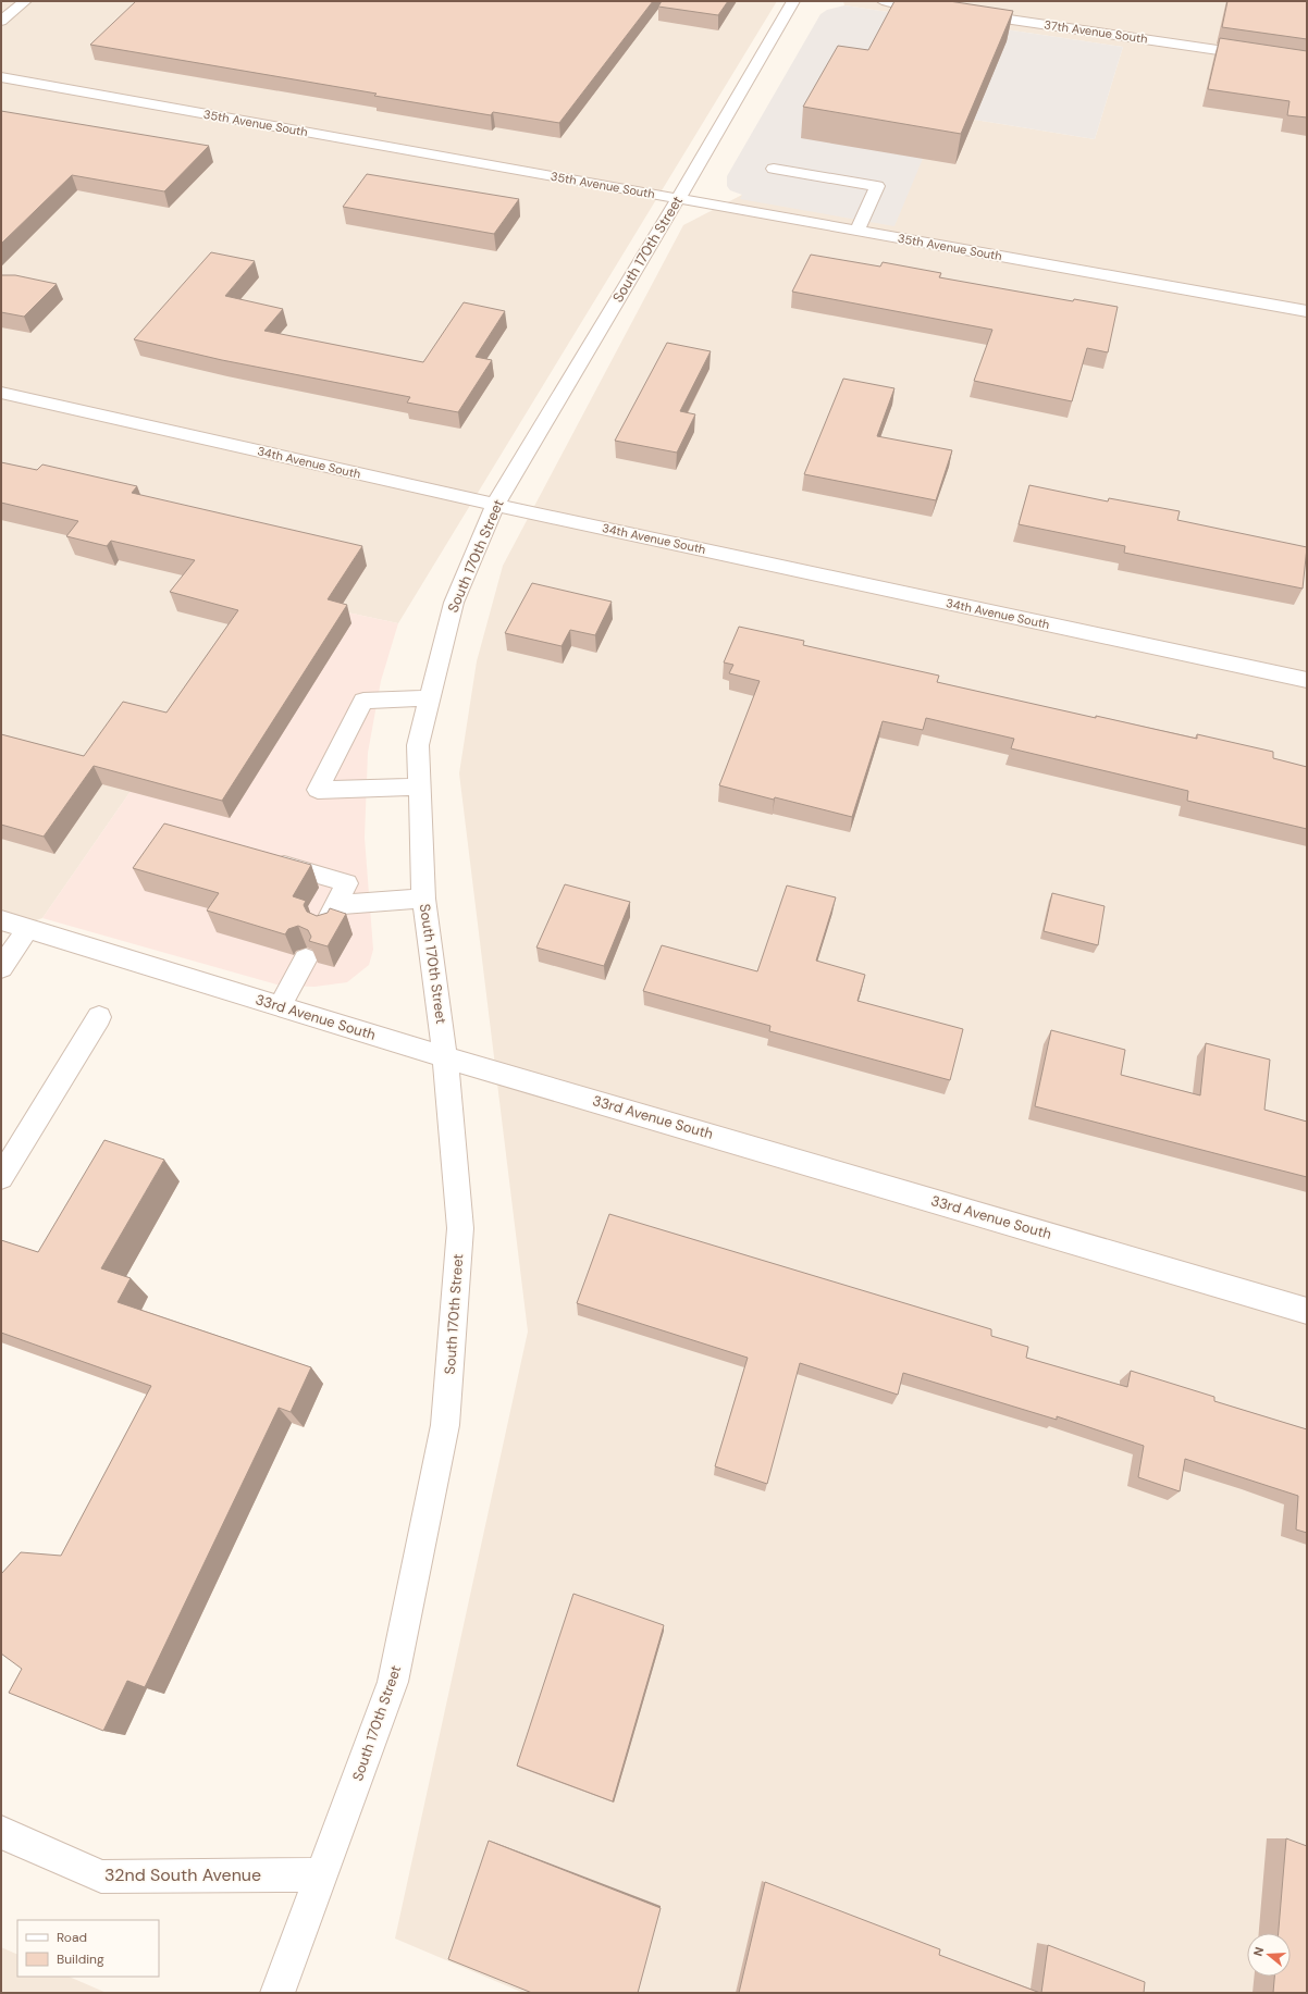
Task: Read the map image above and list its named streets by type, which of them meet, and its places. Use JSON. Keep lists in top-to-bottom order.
{
  "streets": {
    "street": [
      "37th Avenue South",
      "35th Avenue South",
      "South 170th Street",
      "34th Avenue South",
      "33rd Avenue South",
      "32nd South Avenue"
    ]
  },
  "crossings": [
    ["35th Avenue South", "South 170th Street"],
    ["South 170th Street", "34th Avenue South"],
    ["South 170th Street", "33rd Avenue South"],
    ["South 170th Street", "32nd South Avenue"]
  ],
  "legend": ["Road", "Building"],
  "north": "left"
}
